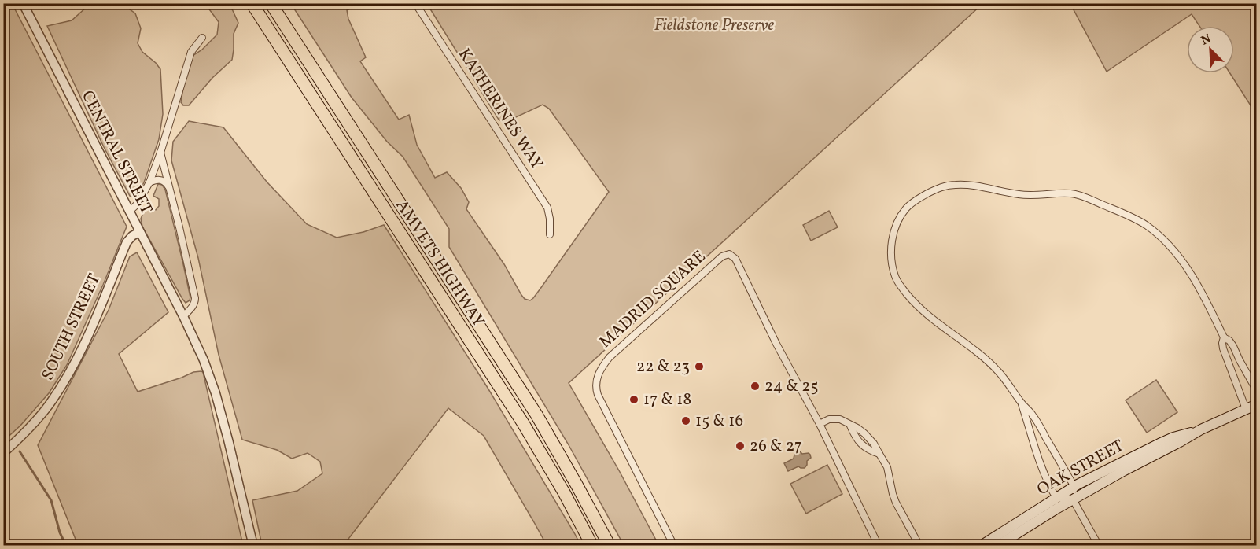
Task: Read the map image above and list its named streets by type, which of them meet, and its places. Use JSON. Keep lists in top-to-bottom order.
{
  "streets": {
    "highway": ["AMVETS HIGHWAY"],
    "main road": ["OAK STREET"],
    "street": [
      "KATHERINES WAY",
      "CENTRAL STREET",
      "MADRID SQUARE",
      "SOUTH STREET"
    ]
  },
  "crossings": [
    ["CENTRAL STREET", "SOUTH STREET"]
  ],
  "parks": ["Fieldstone Preserve"],
  "places": [
    "22 & 23",
    "24 & 25",
    "17 & 18",
    "15 & 16",
    "26 & 27"
  ],
  "north": "top left"
}
